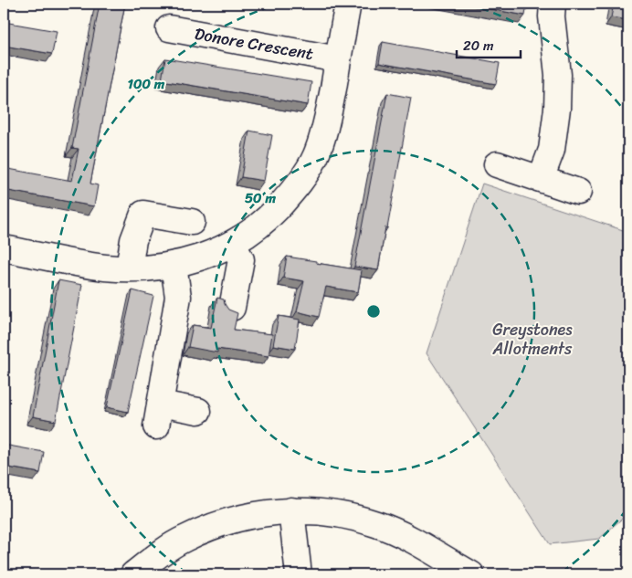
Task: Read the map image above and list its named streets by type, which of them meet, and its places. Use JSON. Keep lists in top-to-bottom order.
{
  "streets": {
    "street": ["Donore Crescent"]
  },
  "parks": ["Greystones Allotments"],
  "scale_bar": "20 m",
  "rings": ["100 m", "50 m"]
}
